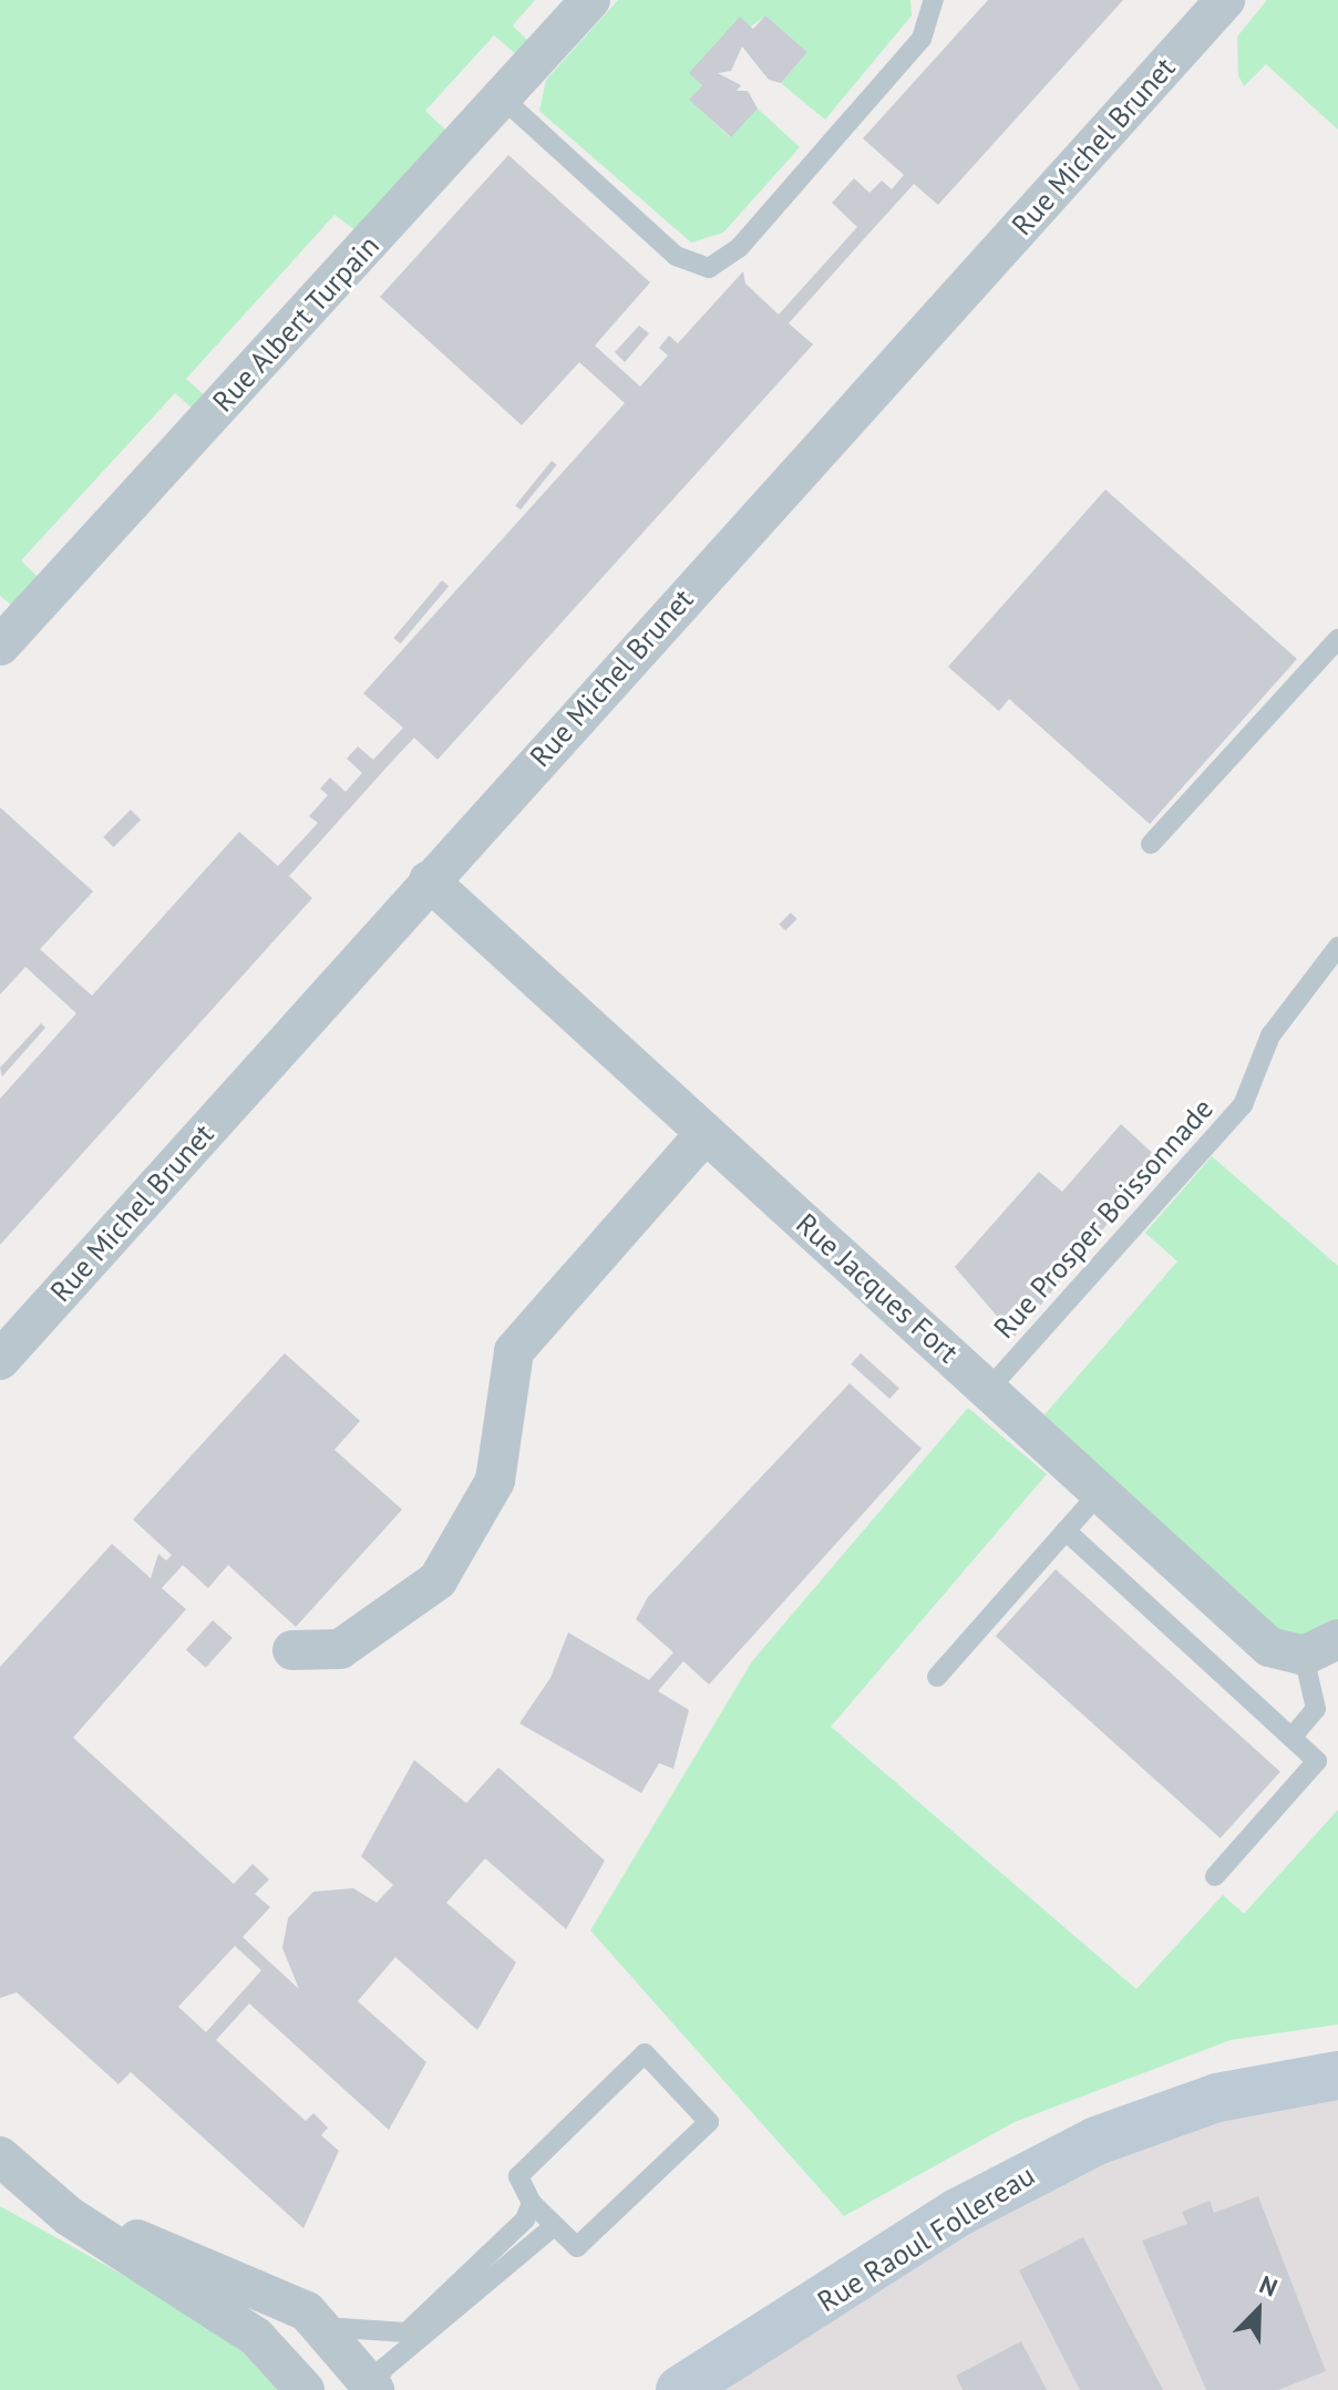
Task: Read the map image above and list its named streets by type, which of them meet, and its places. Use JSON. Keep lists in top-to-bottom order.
{
  "streets": {
    "street": [
      "Rue Michel Brunet",
      "Rue Albert Turpain",
      "Rue Jacques Fort",
      "Rue Raoul Follereau"
    ],
    "lane": ["Rue Prosper Boissonnade"]
  },
  "crossings": [
    ["Rue Michel Brunet", "Rue Jacques Fort"],
    ["Rue Prosper Boissonnade", "Rue Jacques Fort"]
  ],
  "north": "top right"
}
